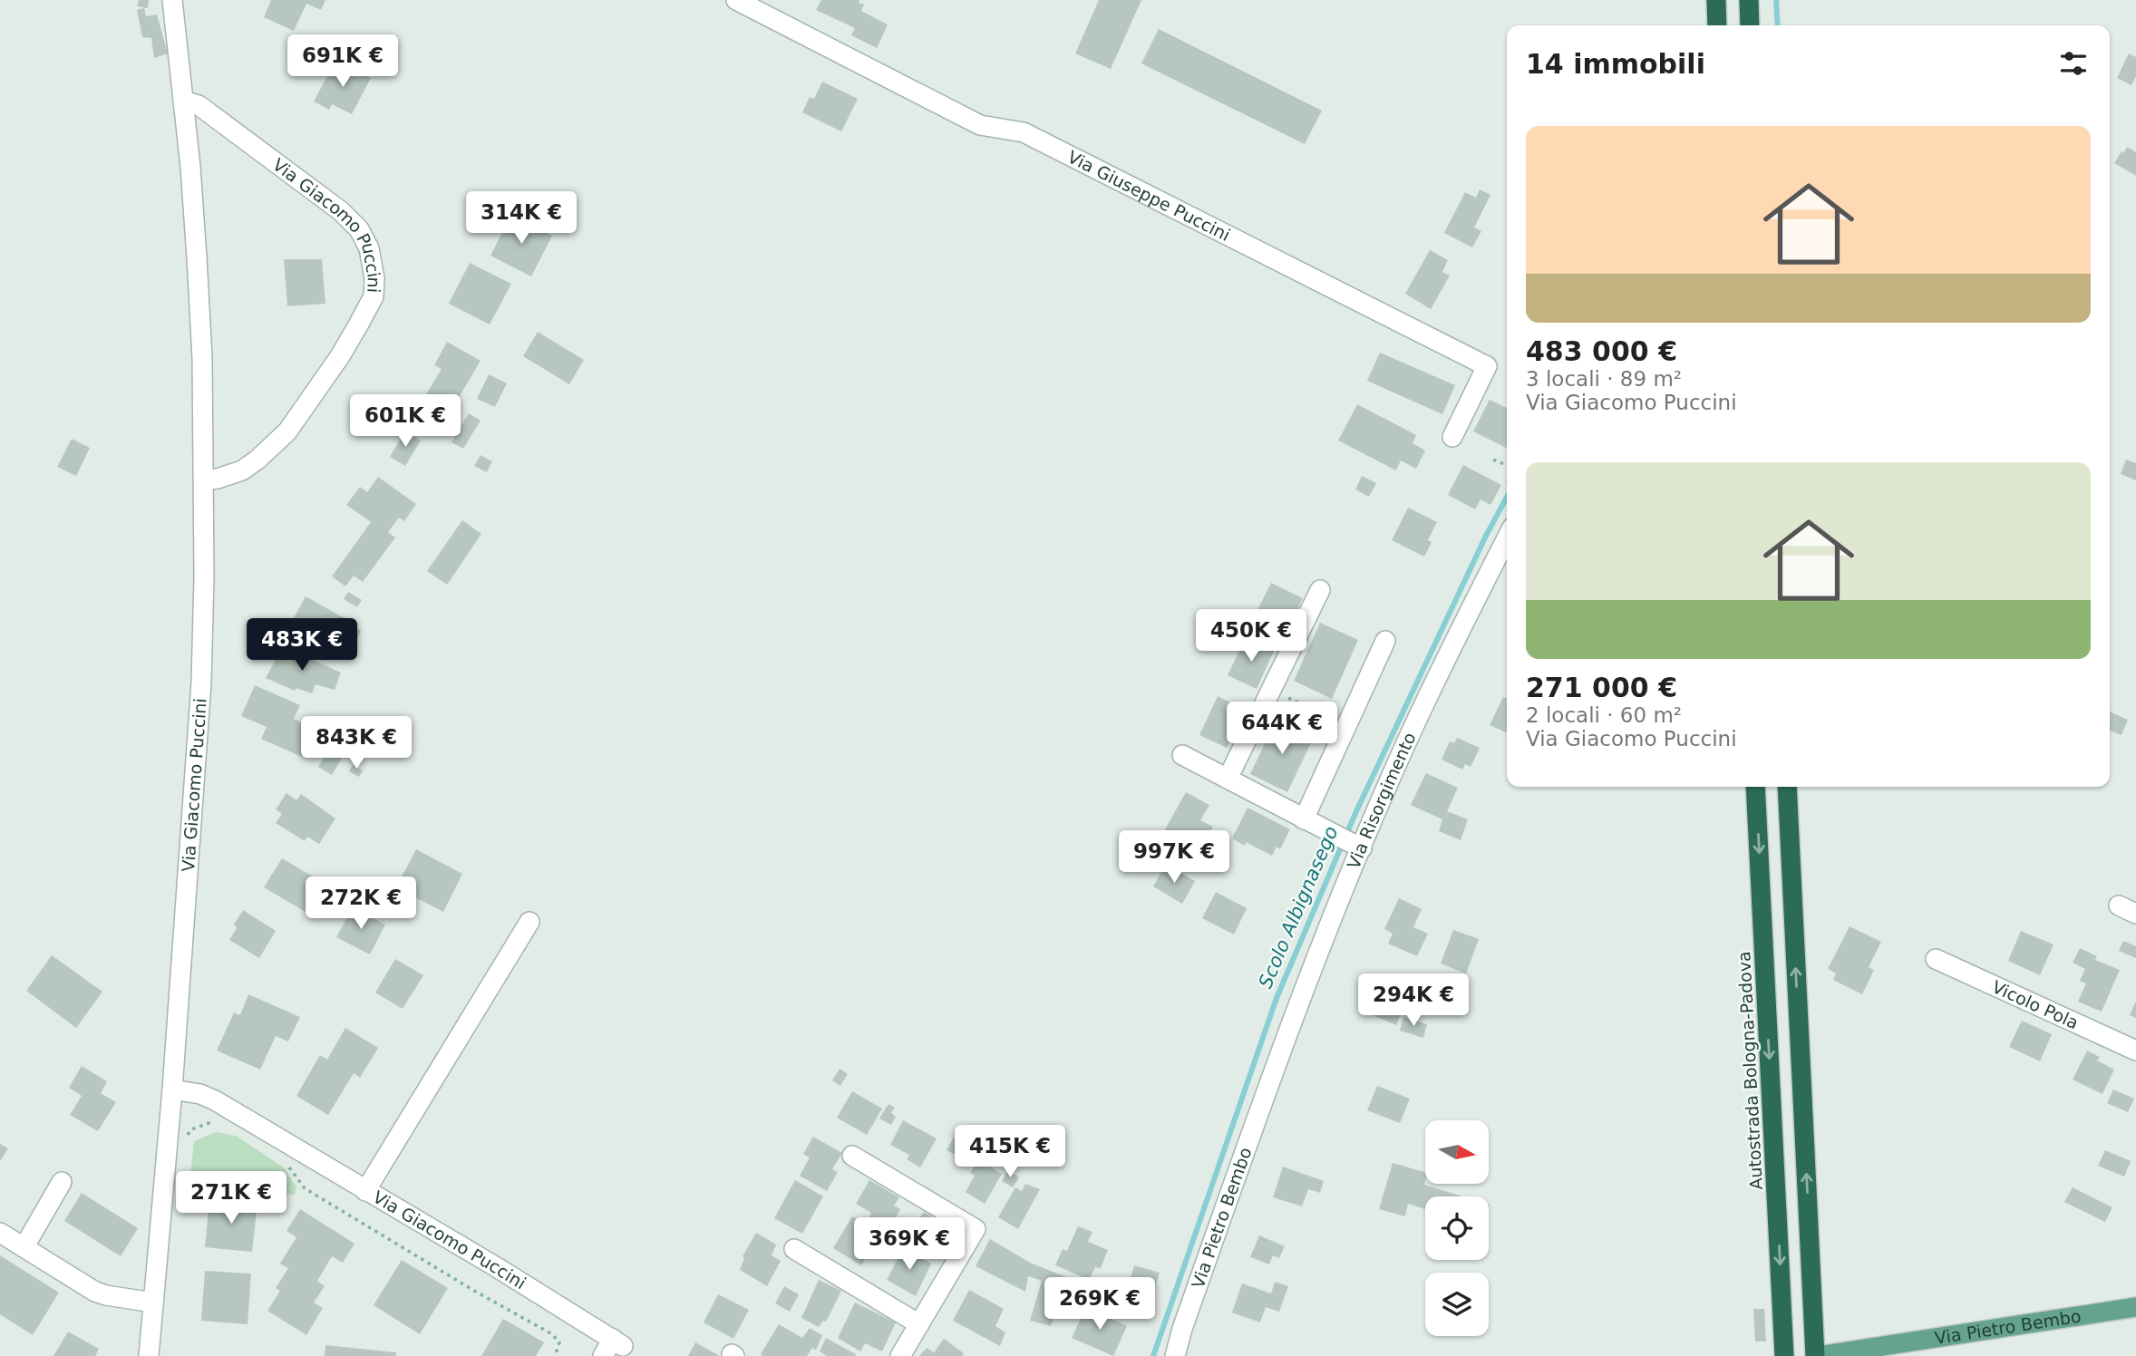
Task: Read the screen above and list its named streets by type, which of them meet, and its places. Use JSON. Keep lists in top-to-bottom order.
{
  "streets": {
    "highway": ["Autostrada Bologna-Padova"],
    "main road": ["Via Pietro Bembo"],
    "street": [
      "Via Giuseppe Puccini",
      "Via Giacomo Puccini",
      "Via Risorgimento",
      "Vicolo Pola"
    ]
  },
  "crossings": [
    ["Via Risorgimento", "Via Pietro Bembo"]
  ],
  "water": ["Scolo Albignasego"],
  "north": "right",
  "page": {
    "heading": "14 immobili",
    "price": [
      "691K €",
      "314K €",
      "601K €",
      "450K €",
      "483K €",
      "644K €",
      "843K €",
      "997K €",
      "272K €",
      "294K €",
      "415K €",
      "271K €",
      "369K €",
      "269K €"
    ],
    "list": [
      {
        "name": "483 000 €",
        "note": "3 locali · 89 m² · Via Giacomo Puccini"
      },
      {
        "name": "271 000 €",
        "note": "2 locali · 60 m² · Via Giacomo Puccini"
      }
    ]
  }
}
